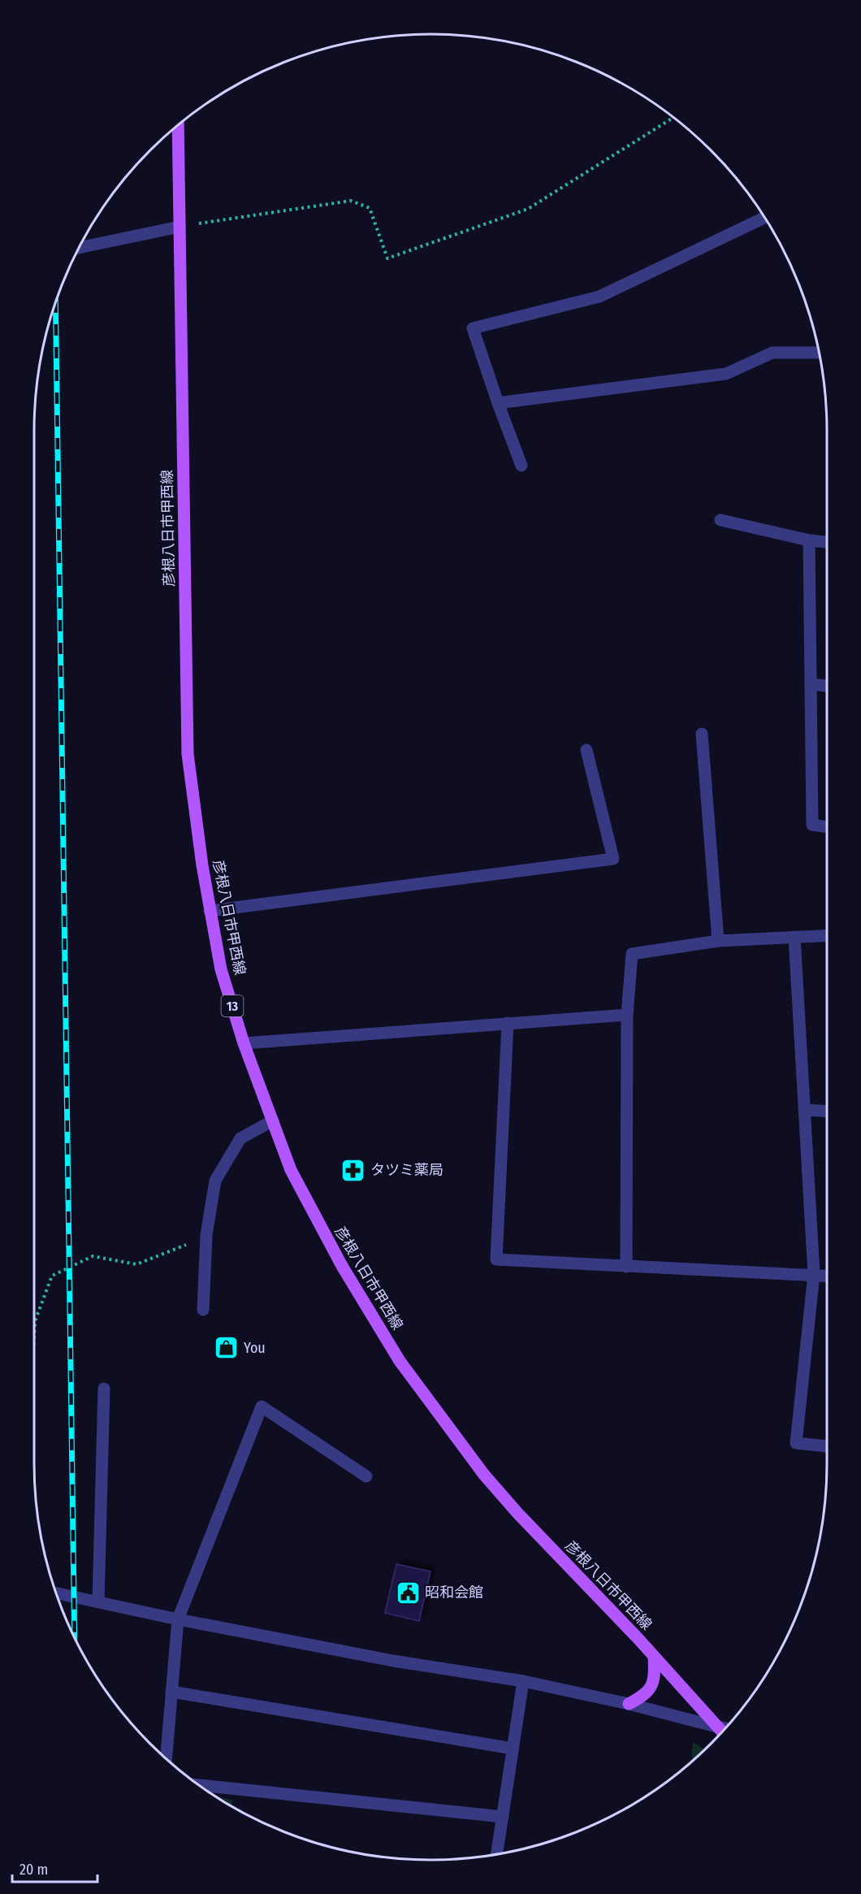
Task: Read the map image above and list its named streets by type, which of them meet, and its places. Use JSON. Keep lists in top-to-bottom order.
{
  "streets": {
    "main road": ["彦根八日市甲西線", "13"]
  },
  "places": {
    "pharmacy": ["タツミ薬局"],
    "shop": ["You"],
    "public building": ["昭和会館"]
  },
  "scale_bar": "20 m"
}
